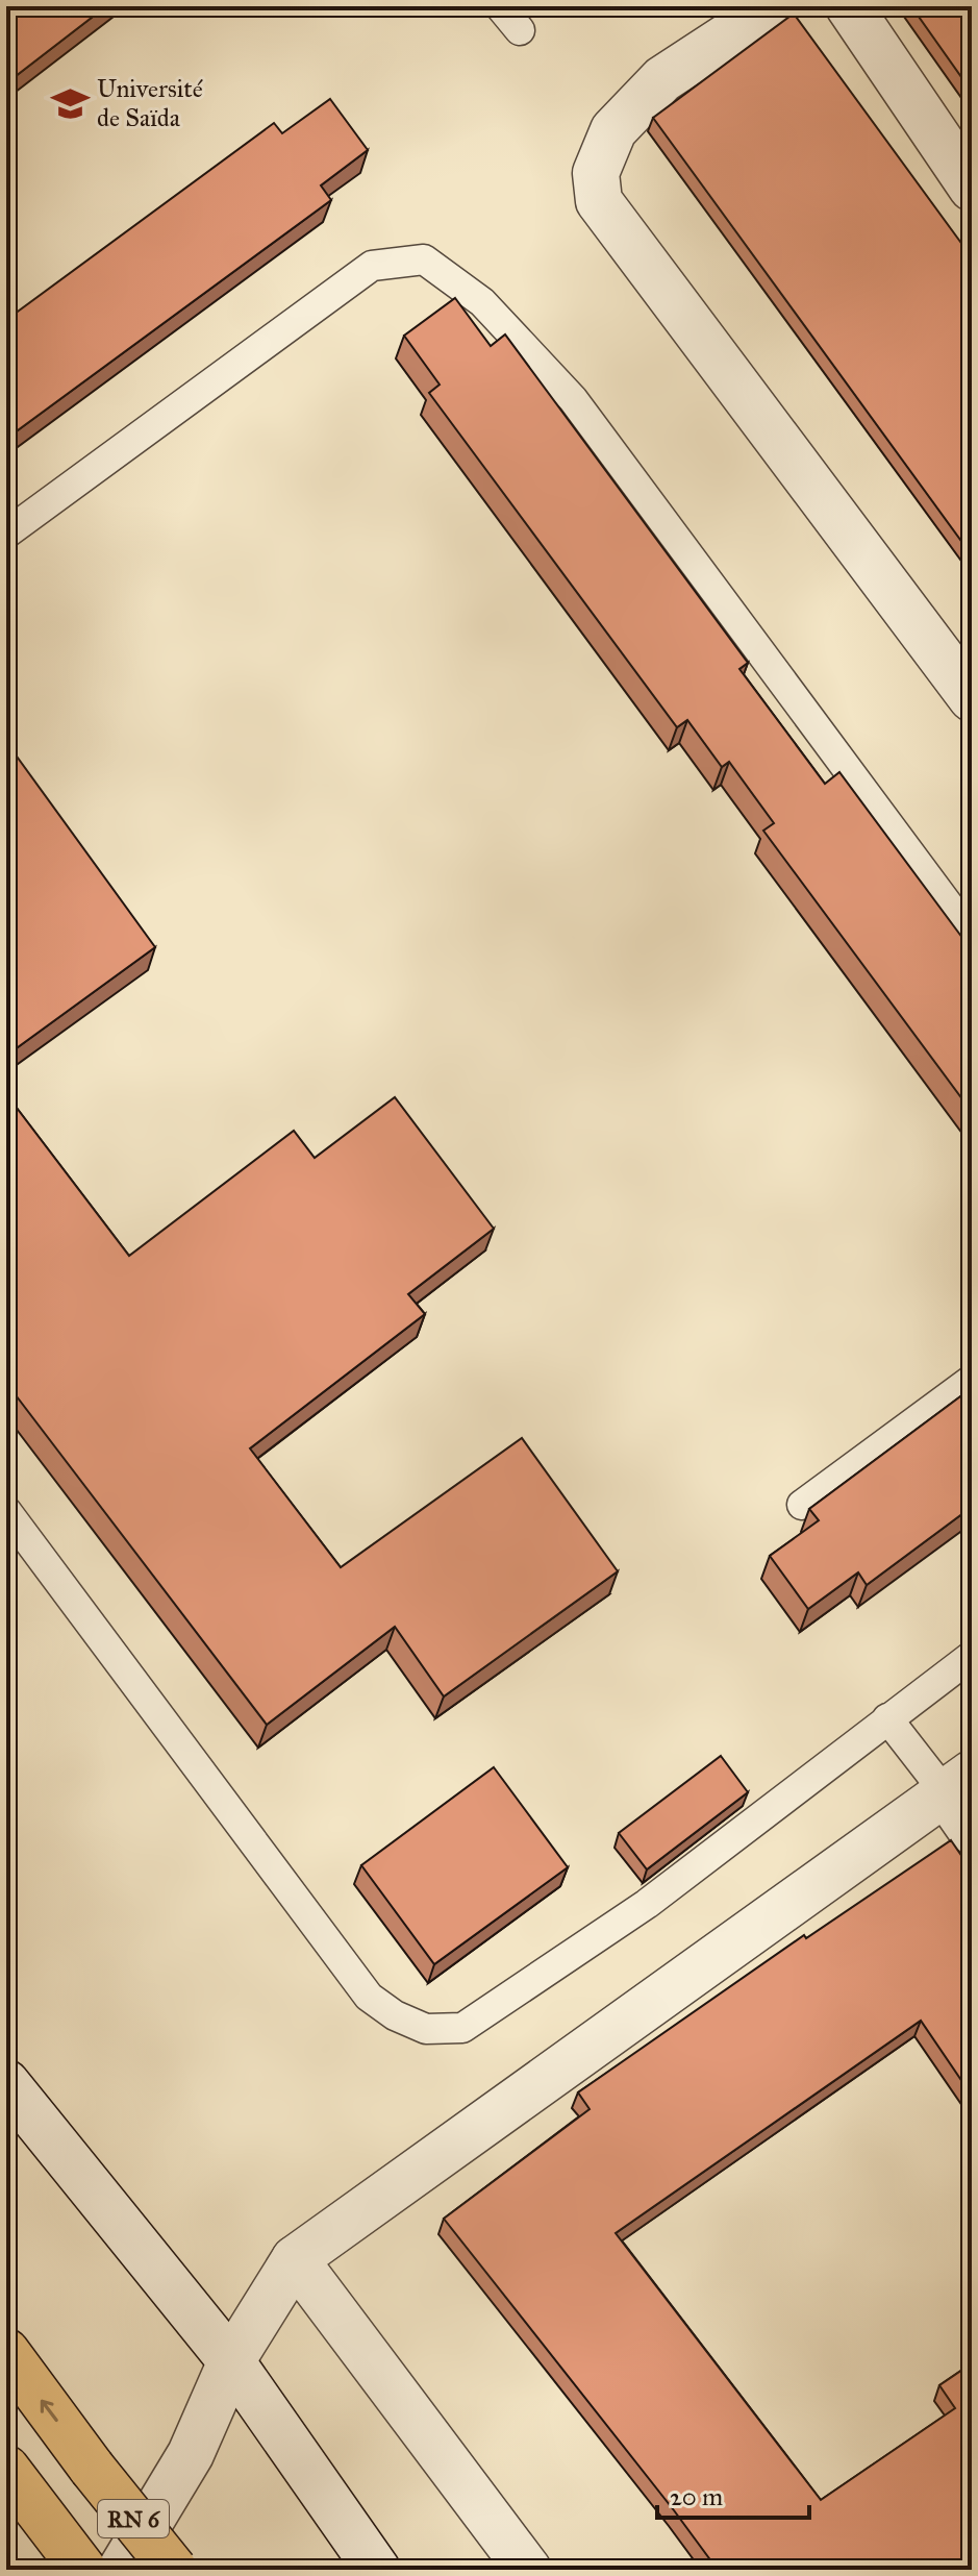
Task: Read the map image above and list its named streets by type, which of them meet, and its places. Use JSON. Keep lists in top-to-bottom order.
{
  "streets": {
    "main road": ["RN 6"]
  },
  "places": {
    "school or university": ["Université de Saïda"]
  },
  "scale_bar": "20 m"
}
